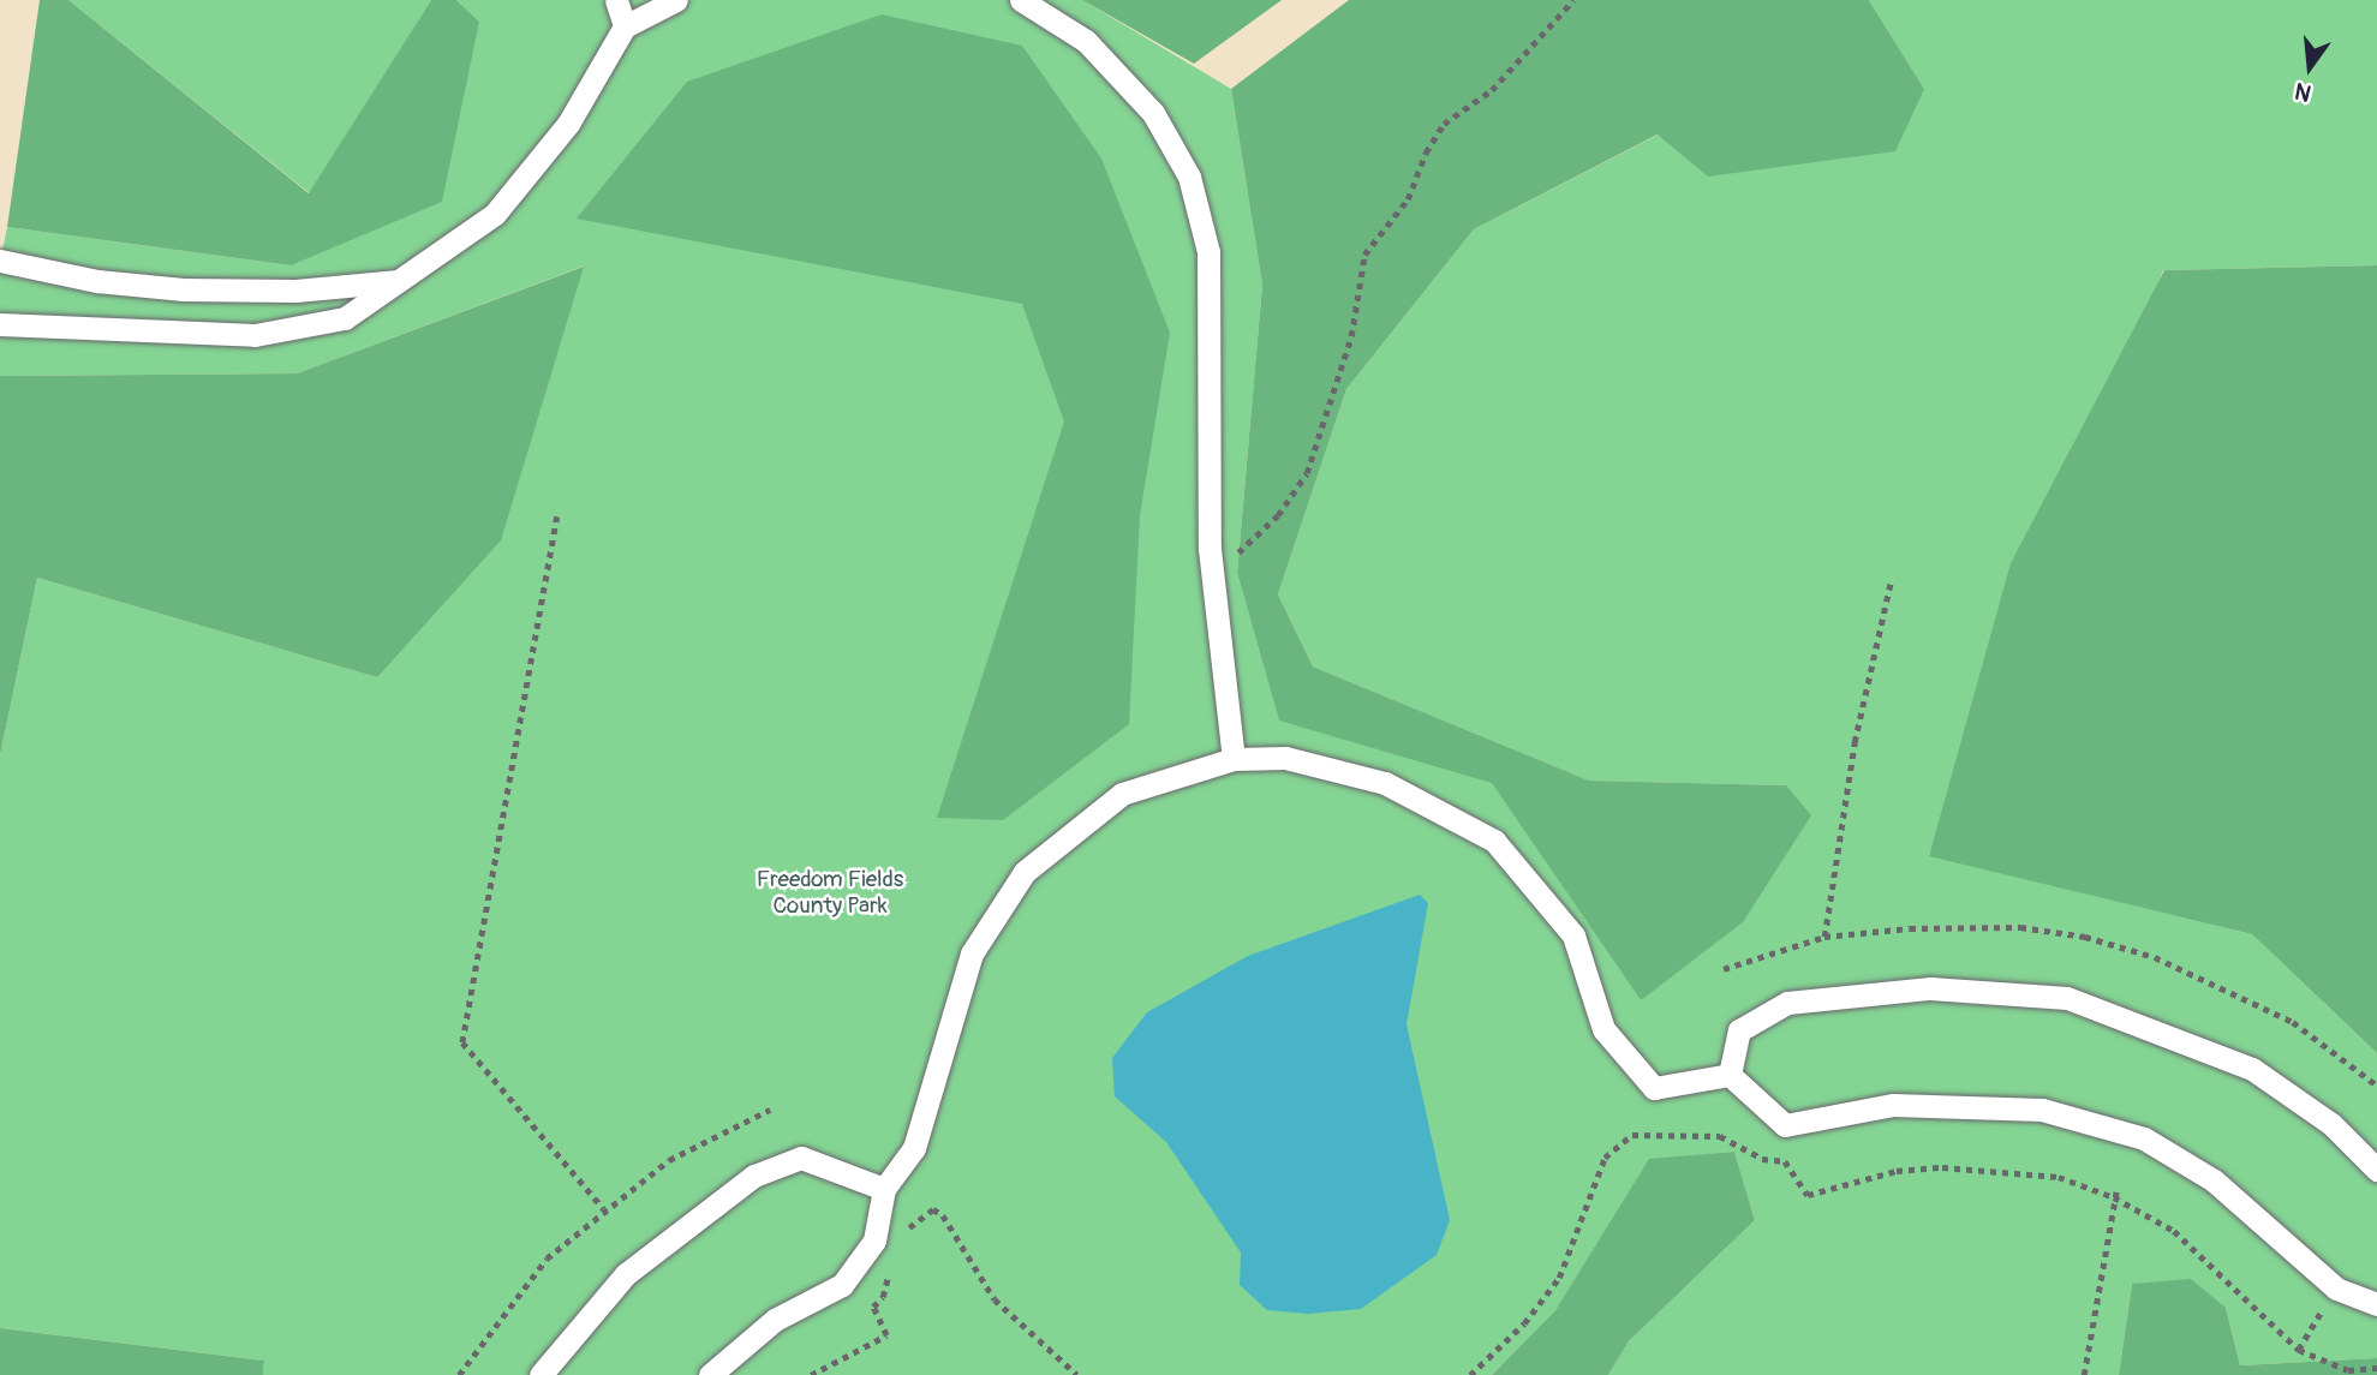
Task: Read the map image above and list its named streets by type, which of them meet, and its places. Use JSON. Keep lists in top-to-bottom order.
{
  "parks": ["Freedom Fields County Park"],
  "north": "bottom"
}
